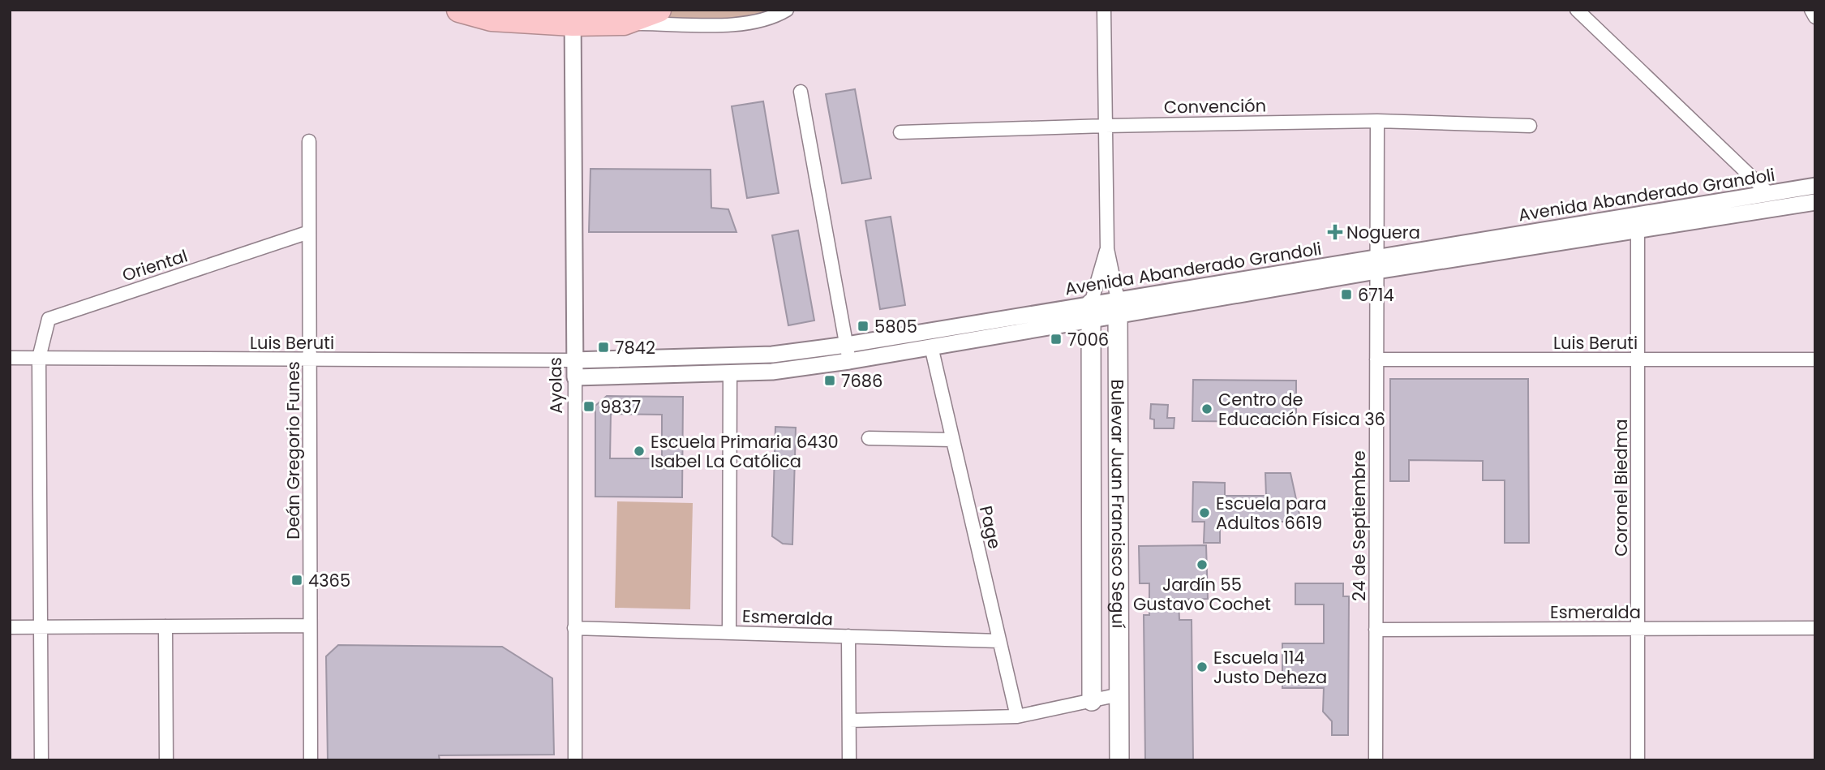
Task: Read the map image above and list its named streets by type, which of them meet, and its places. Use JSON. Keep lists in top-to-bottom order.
{
  "streets": {
    "main road": ["Bulevar Juan Francisco Seguí"],
    "street": [
      "Convención",
      "Avenida Abanderado Grandoli",
      "Oriental",
      "Luis Beruti",
      "Ayolas",
      "Deán Gregorio Funes",
      "Coronel Biedma",
      "24 de Septiembre",
      "Page",
      "Esmeralda"
    ]
  },
  "crossings": [
    ["Convención", "Bulevar Juan Francisco Seguí"],
    ["Convención", "24 de Septiembre"],
    ["Avenida Abanderado Grandoli", "Luis Beruti"],
    ["Avenida Abanderado Grandoli", "Ayolas"],
    ["Avenida Abanderado Grandoli", "Coronel Biedma"],
    ["Avenida Abanderado Grandoli", "Bulevar Juan Francisco Seguí"],
    ["Avenida Abanderado Grandoli", "24 de Septiembre"],
    ["Avenida Abanderado Grandoli", "Page"],
    ["Oriental", "Luis Beruti"],
    ["Oriental", "Deán Gregorio Funes"],
    ["Luis Beruti", "Ayolas"],
    ["Luis Beruti", "Deán Gregorio Funes"],
    ["Luis Beruti", "Coronel Biedma"],
    ["Luis Beruti", "24 de Septiembre"],
    ["Ayolas", "Esmeralda"],
    ["Coronel Biedma", "Esmeralda"],
    ["24 de Septiembre", "Esmeralda"],
    ["Page", "Esmeralda"]
  ],
  "places": {
    "health": ["Noguera"],
    "transit": [
      "6714",
      "5805",
      "7006",
      "7842",
      "7686",
      "9837",
      "4365"
    ],
    "other": [
      "Centro de Educación Física 36",
      "Escuela Primaria 6430 Isabel La Católica",
      "Escuela para Adultos 6619",
      "Jardín 55 Gustavo Cochet",
      "Escuela 114 Justo Deheza"
    ]
  }
}
